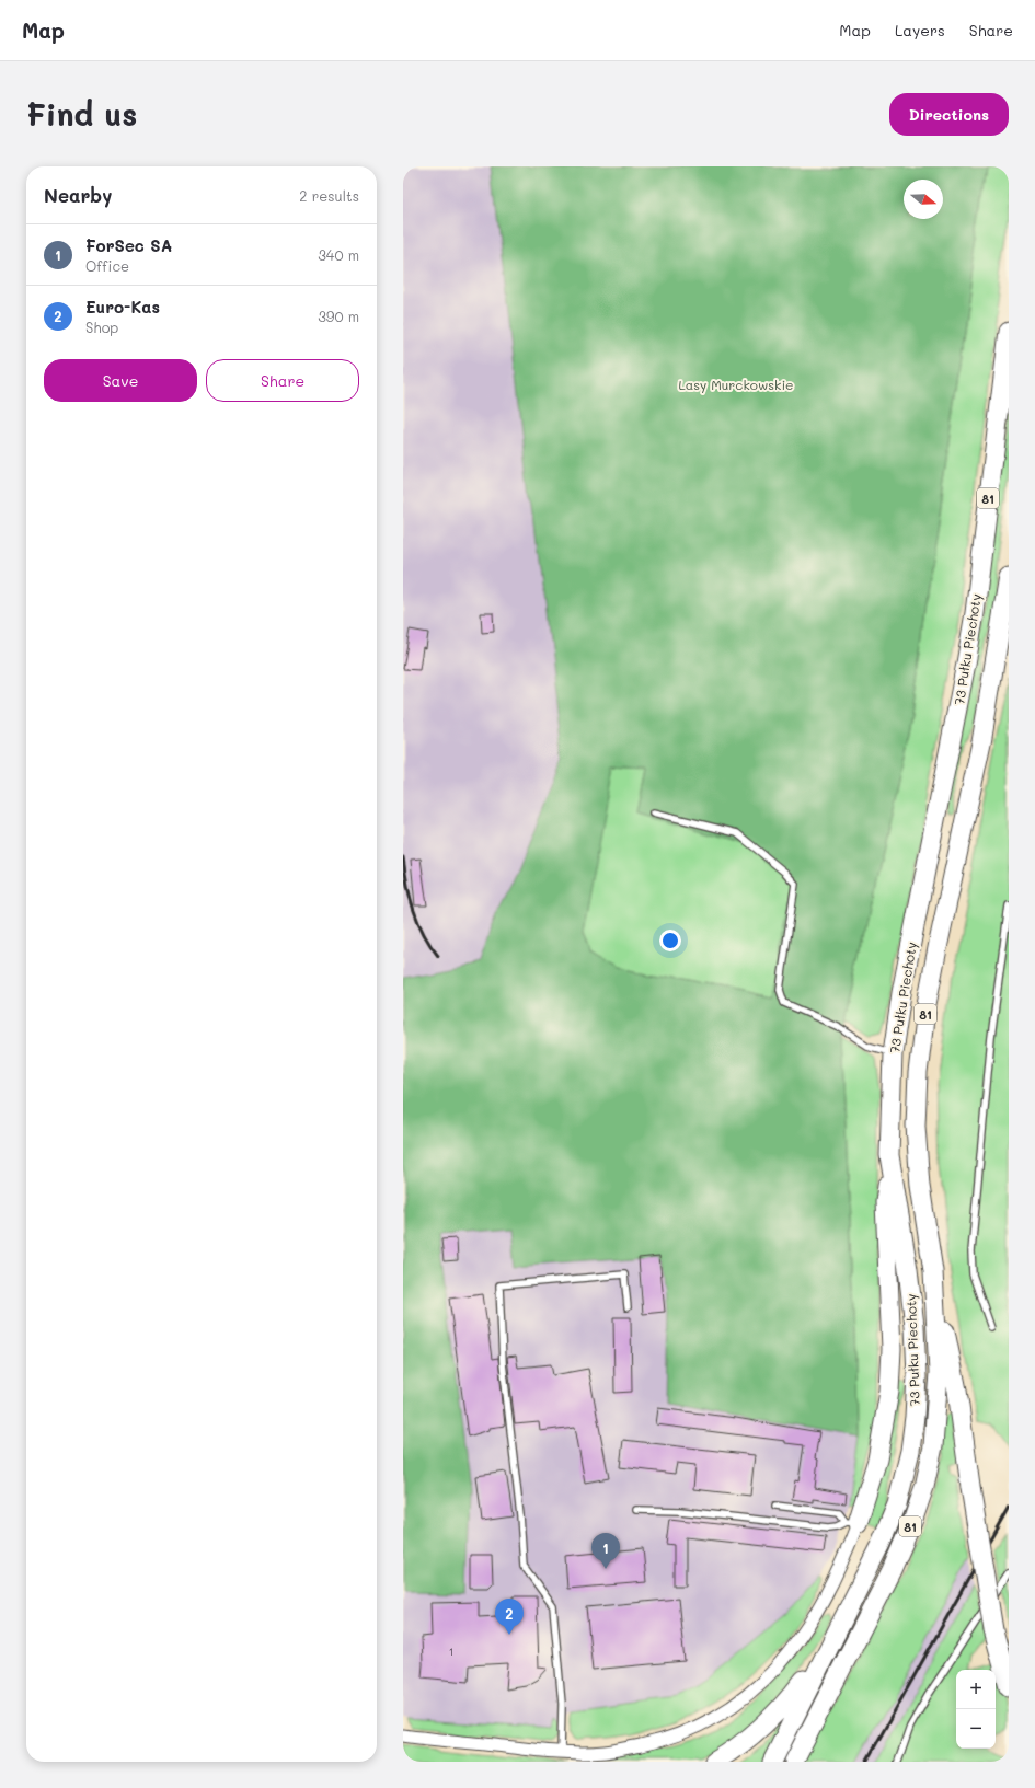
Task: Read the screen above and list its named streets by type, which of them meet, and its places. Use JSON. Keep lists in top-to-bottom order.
{
  "streets": {
    "main road": ["81", "73 Pułku Piechoty"]
  },
  "parks": ["Lasy Murckowskie"],
  "house_numbers": ["1"],
  "north": "right",
  "page": {
    "header": "Map",
    "nav": ["Map", "Layers", "Share"],
    "buttons": [
      "Directions",
      ["Save", "Share"]
    ],
    "title": "Find us",
    "heading": ["Nearby", "2 results"],
    "list": [
      {
        "mark": "1",
        "name": "ForSec SA",
        "note": "Office",
        "value": "340 m"
      },
      {
        "mark": "2",
        "name": "Euro-Kas",
        "note": "Shop",
        "value": "390 m"
      }
    ],
    "pins": ["1", "2"],
    "map_buttons": ["+", "−"]
  }
}
